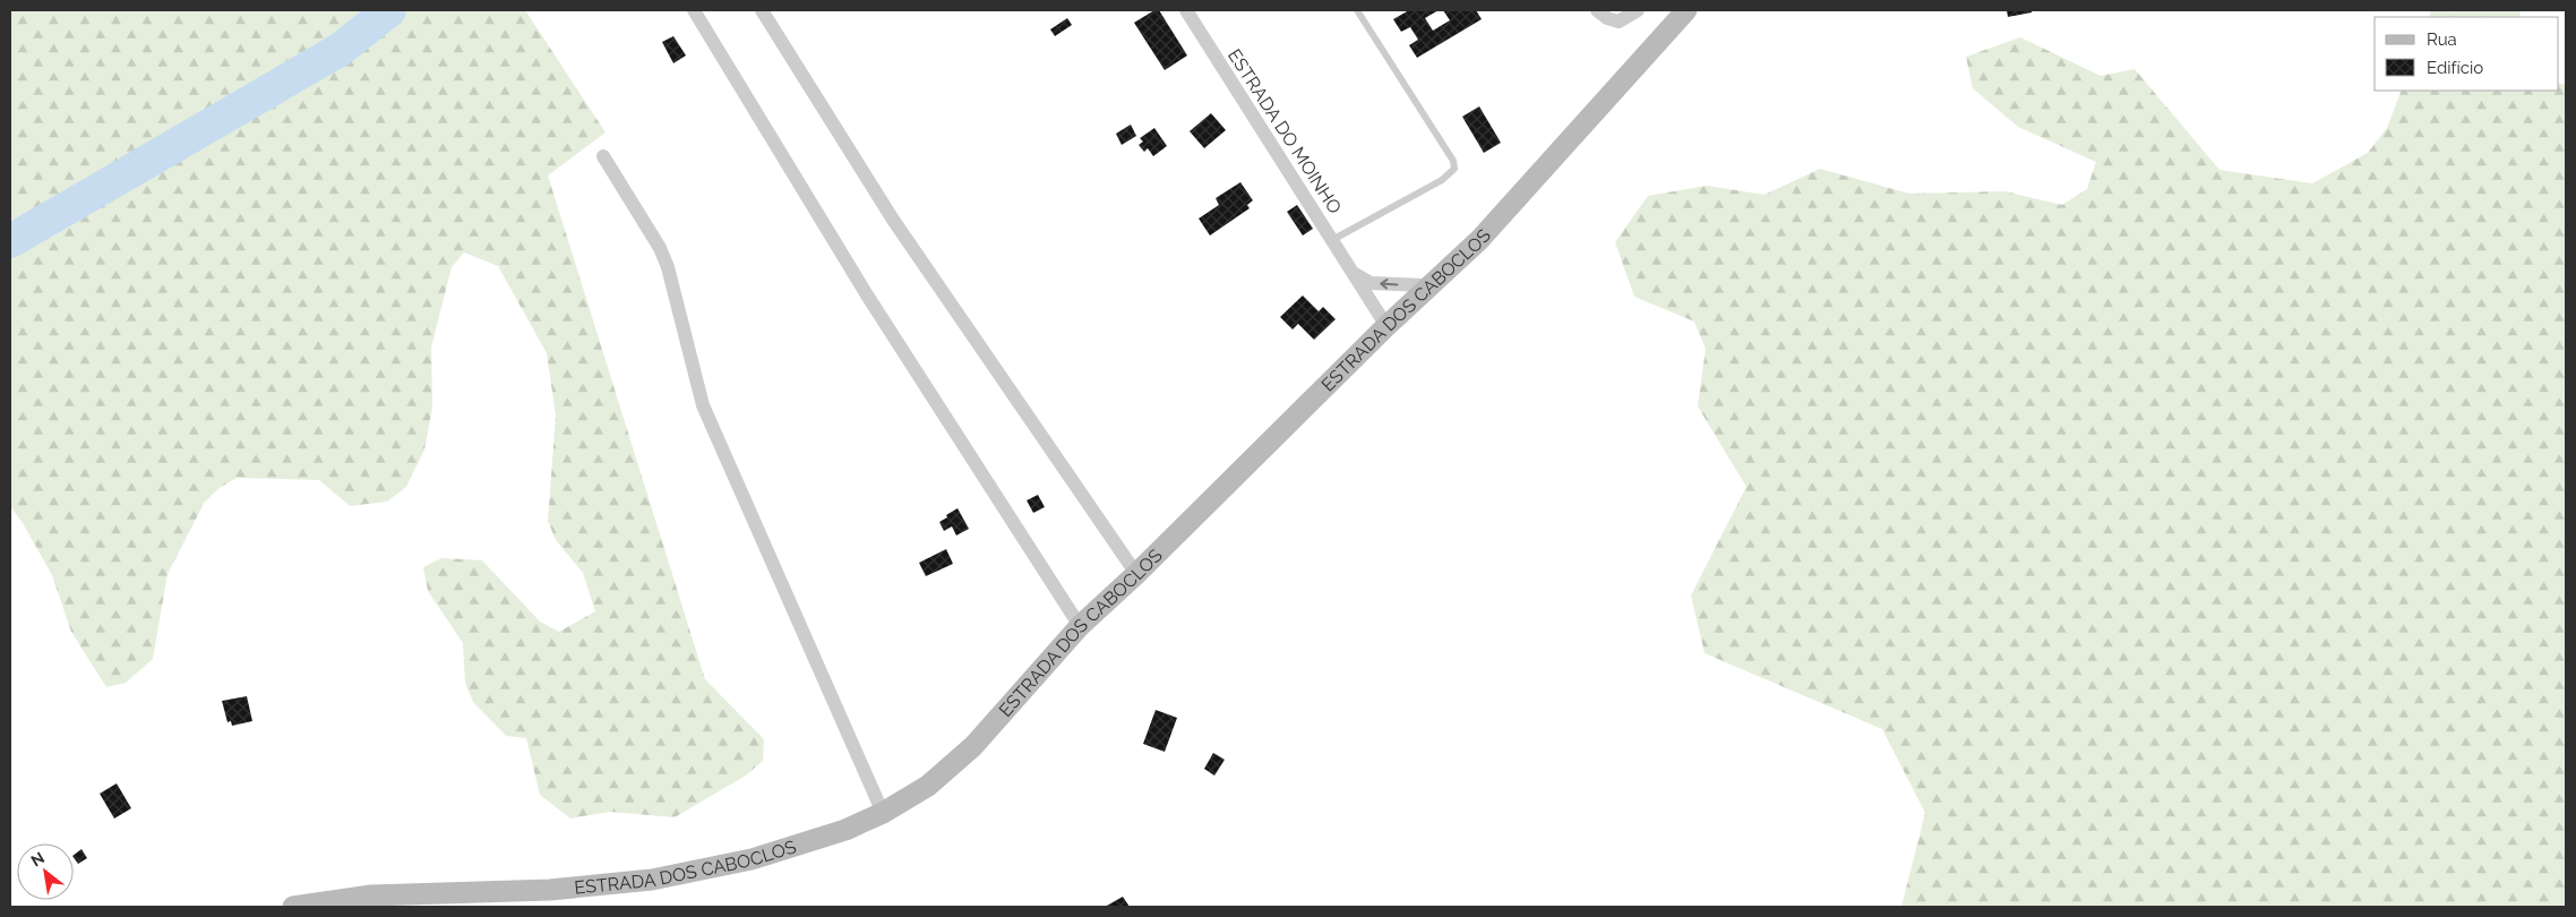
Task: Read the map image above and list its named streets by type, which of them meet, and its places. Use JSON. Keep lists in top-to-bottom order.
{
  "streets": {
    "street": ["ESTRADA DO MOINHO", "ESTRADA DOS CABOCLOS"]
  },
  "crossings": [
    ["ESTRADA DO MOINHO", "ESTRADA DOS CABOCLOS"]
  ],
  "legend": ["Rua", "Edifício"],
  "north": "top left"
}
